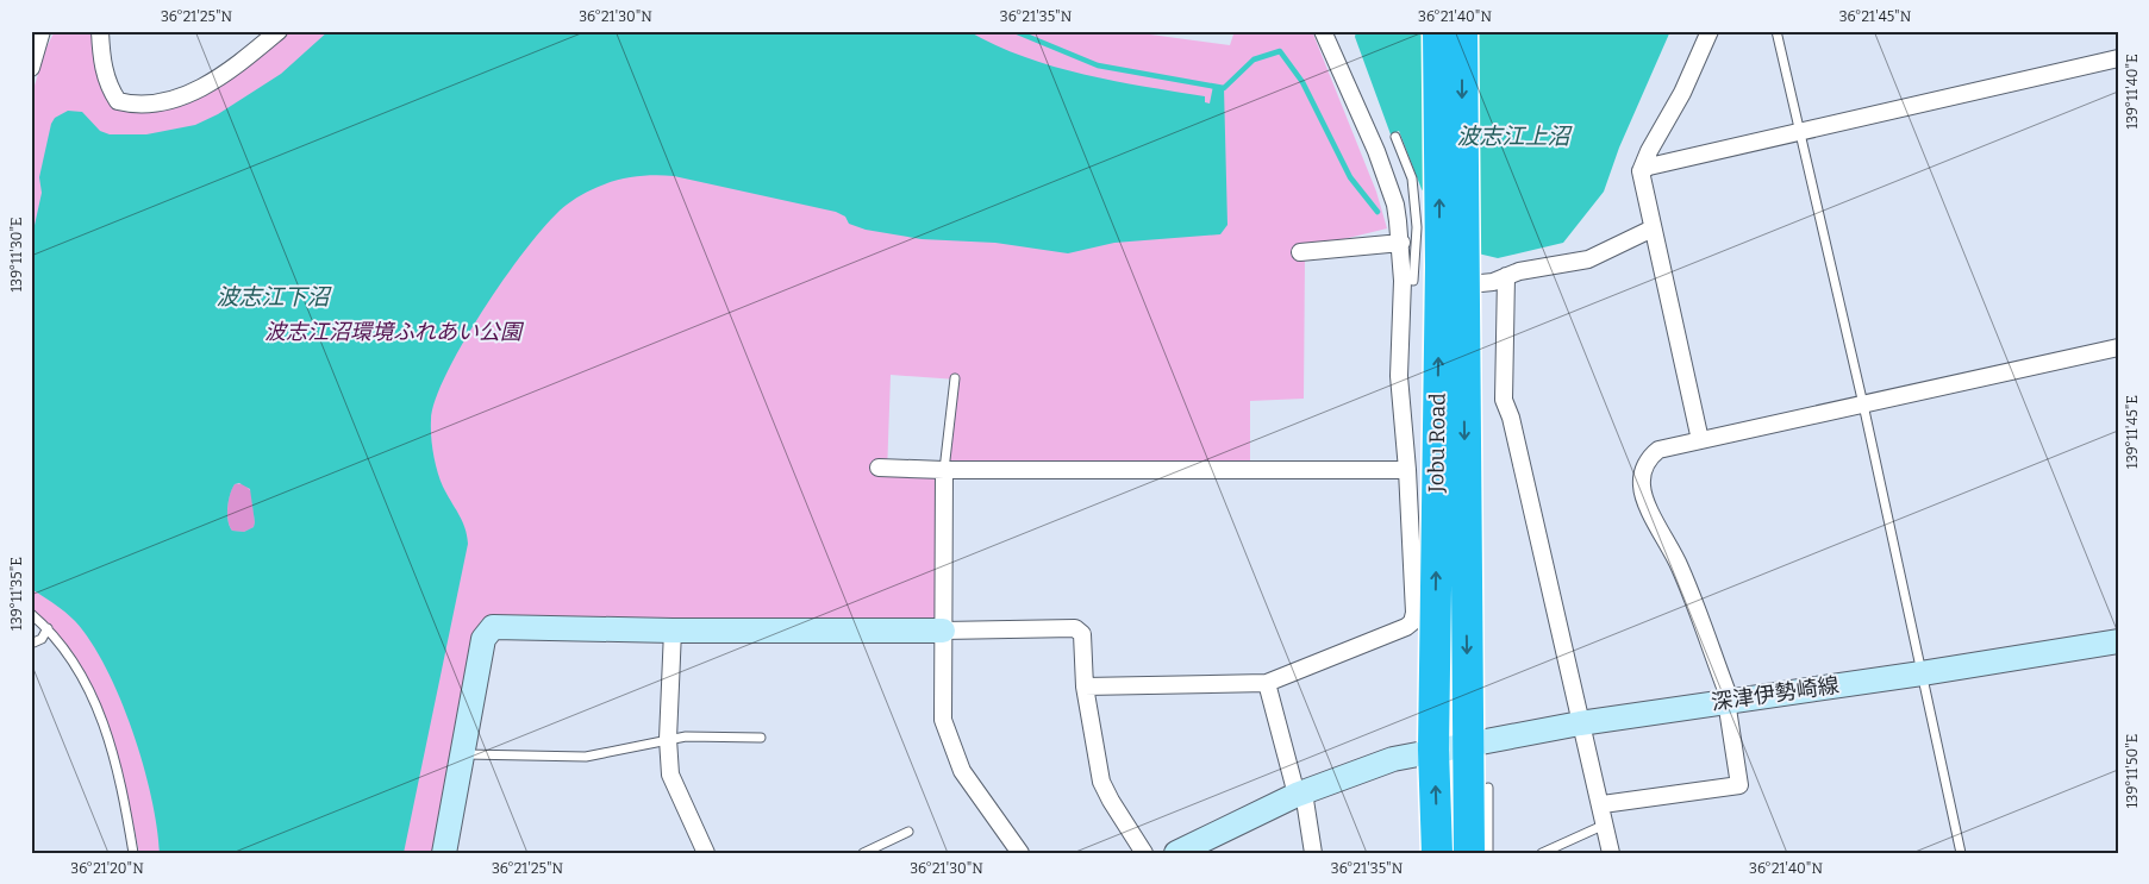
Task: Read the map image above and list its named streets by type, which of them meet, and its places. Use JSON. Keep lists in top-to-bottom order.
{
  "streets": {
    "highway": ["Jobu Road"],
    "street": ["深津伊勢崎線"]
  },
  "crossings": [
    ["Jobu Road", "深津伊勢崎線"]
  ],
  "water": ["波志江上沼", "波志江下沼"],
  "parks": ["波志江沼環境ふれあい公園"],
  "coordinates": [
    "36°21'25\"N",
    "36°21'30\"N",
    "36°21'35\"N",
    "36°21'40\"N",
    "36°21'45\"N",
    "139°11'40\"E",
    "139°11'30\"E",
    "139°11'45\"E",
    "139°11'35\"E",
    "139°11'50\"E",
    "36°21'20\"N"
  ]
}
